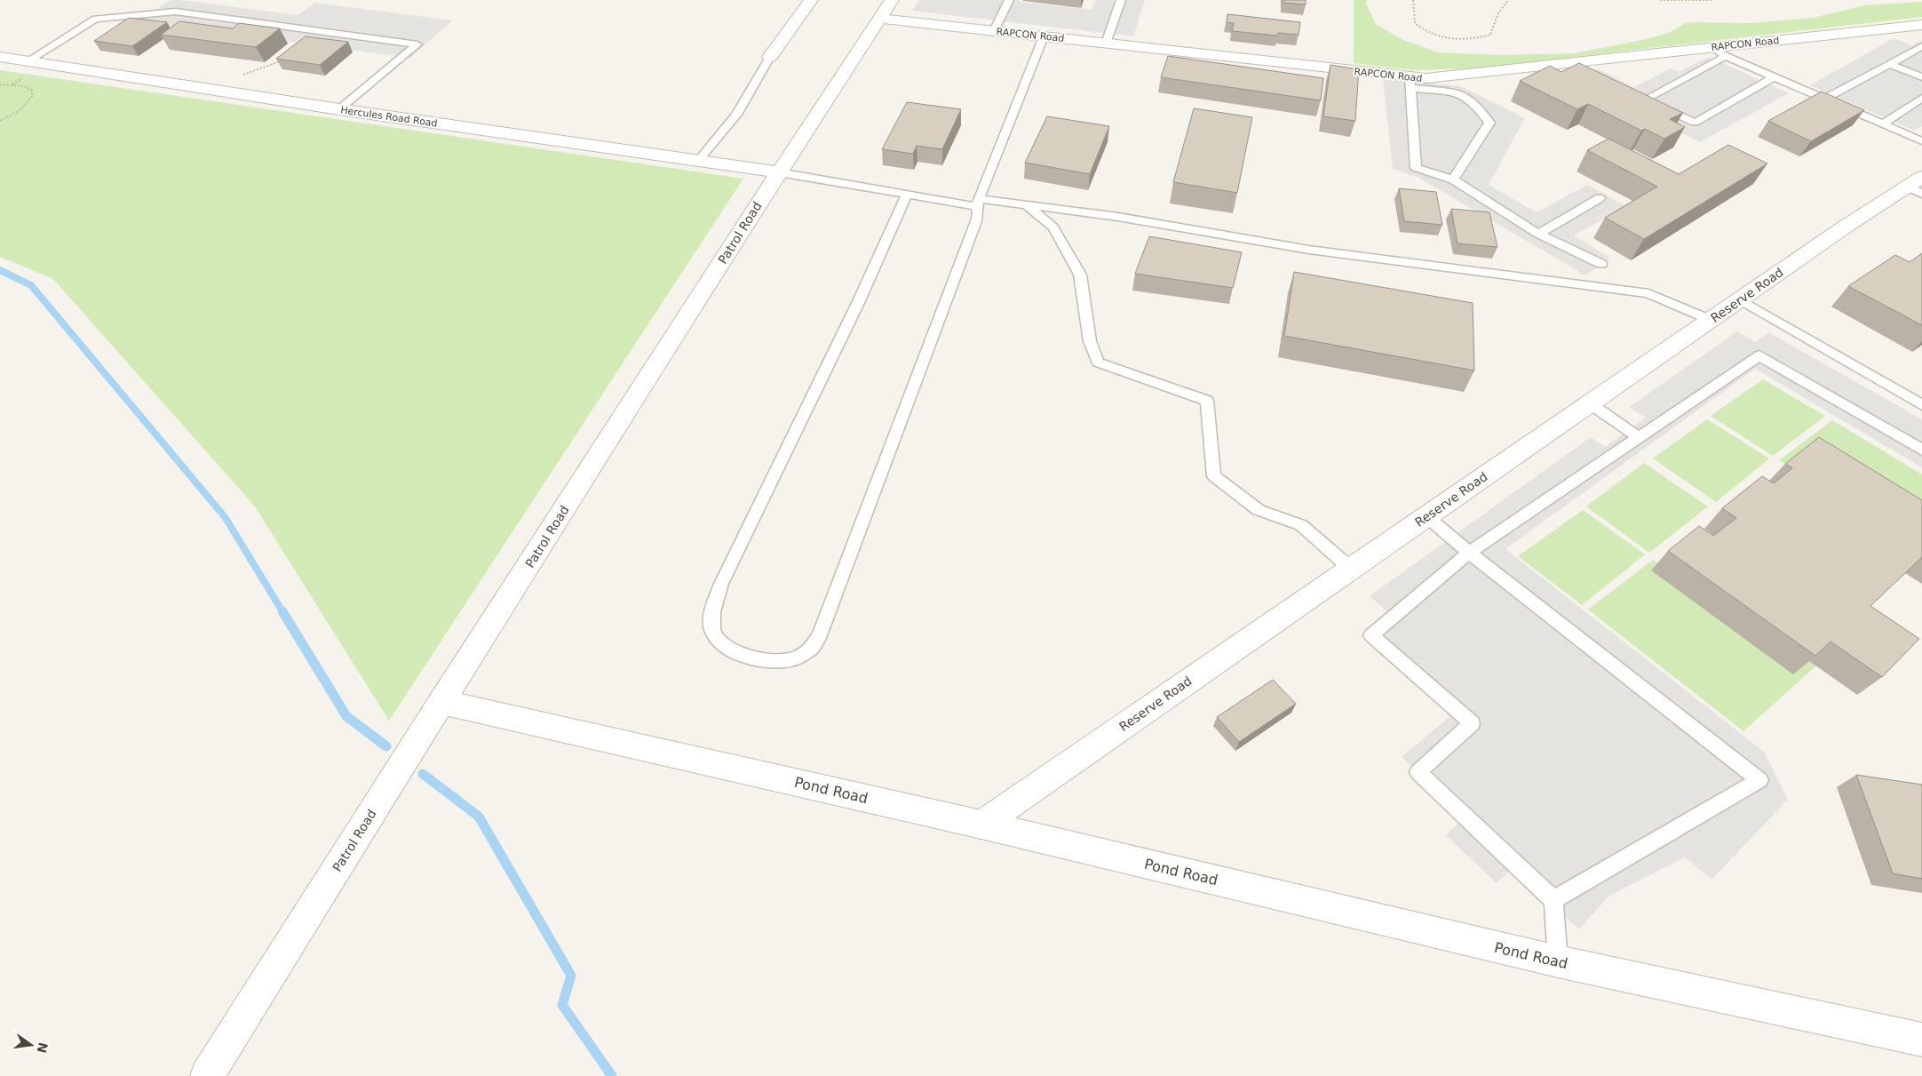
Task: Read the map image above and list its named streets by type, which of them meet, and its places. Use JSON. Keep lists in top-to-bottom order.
{
  "streets": {
    "street": [
      "RAPCON Road",
      "Hercules Road Road",
      "Patrol Road",
      "Reserve Road",
      "Pond Road"
    ]
  },
  "crossings": [
    ["RAPCON Road", "Patrol Road"],
    ["Hercules Road Road", "Patrol Road"],
    ["Patrol Road", "Pond Road"],
    ["Reserve Road", "Pond Road"]
  ],
  "north": "right"
}
